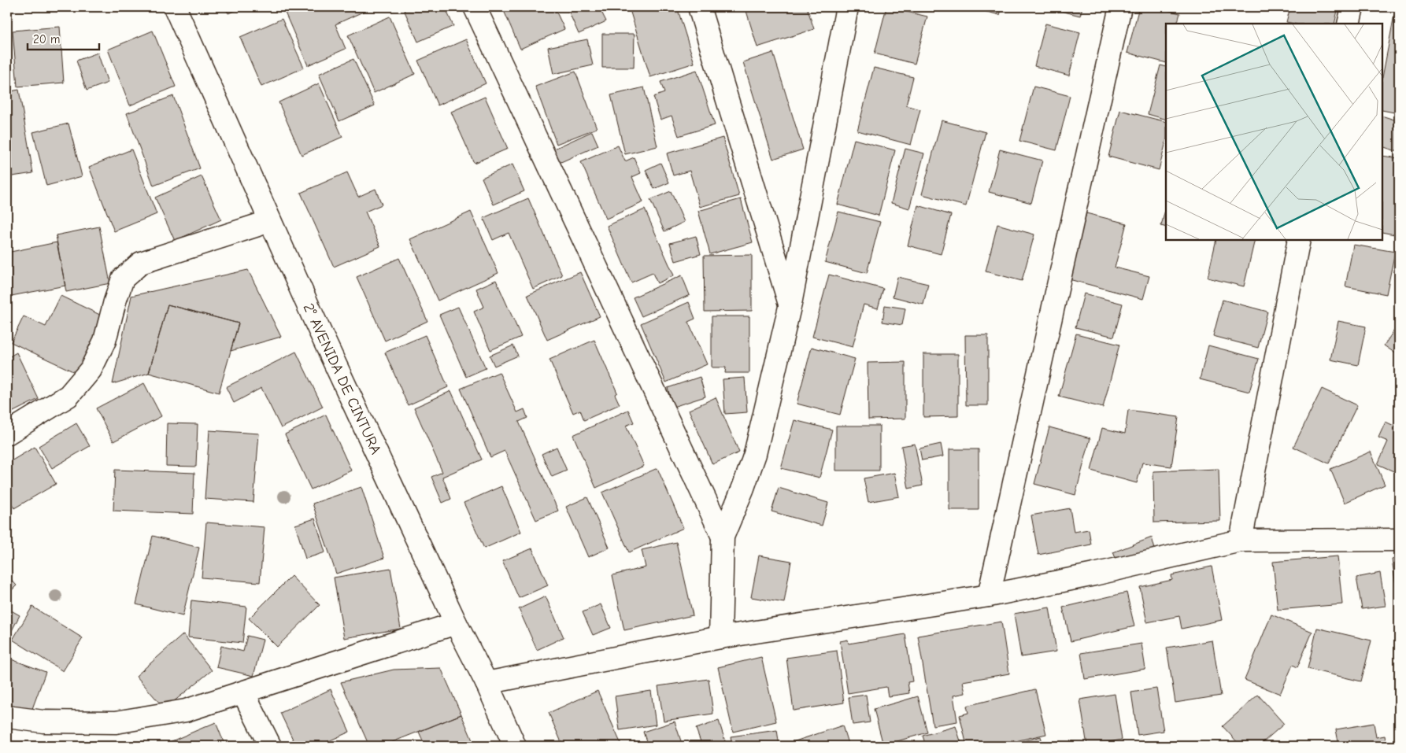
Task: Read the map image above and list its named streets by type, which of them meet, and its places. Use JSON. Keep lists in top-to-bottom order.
{
  "streets": {
    "street": ["2° AVENIDA DE CINTURA"]
  },
  "scale_bar": "20 m"
}
